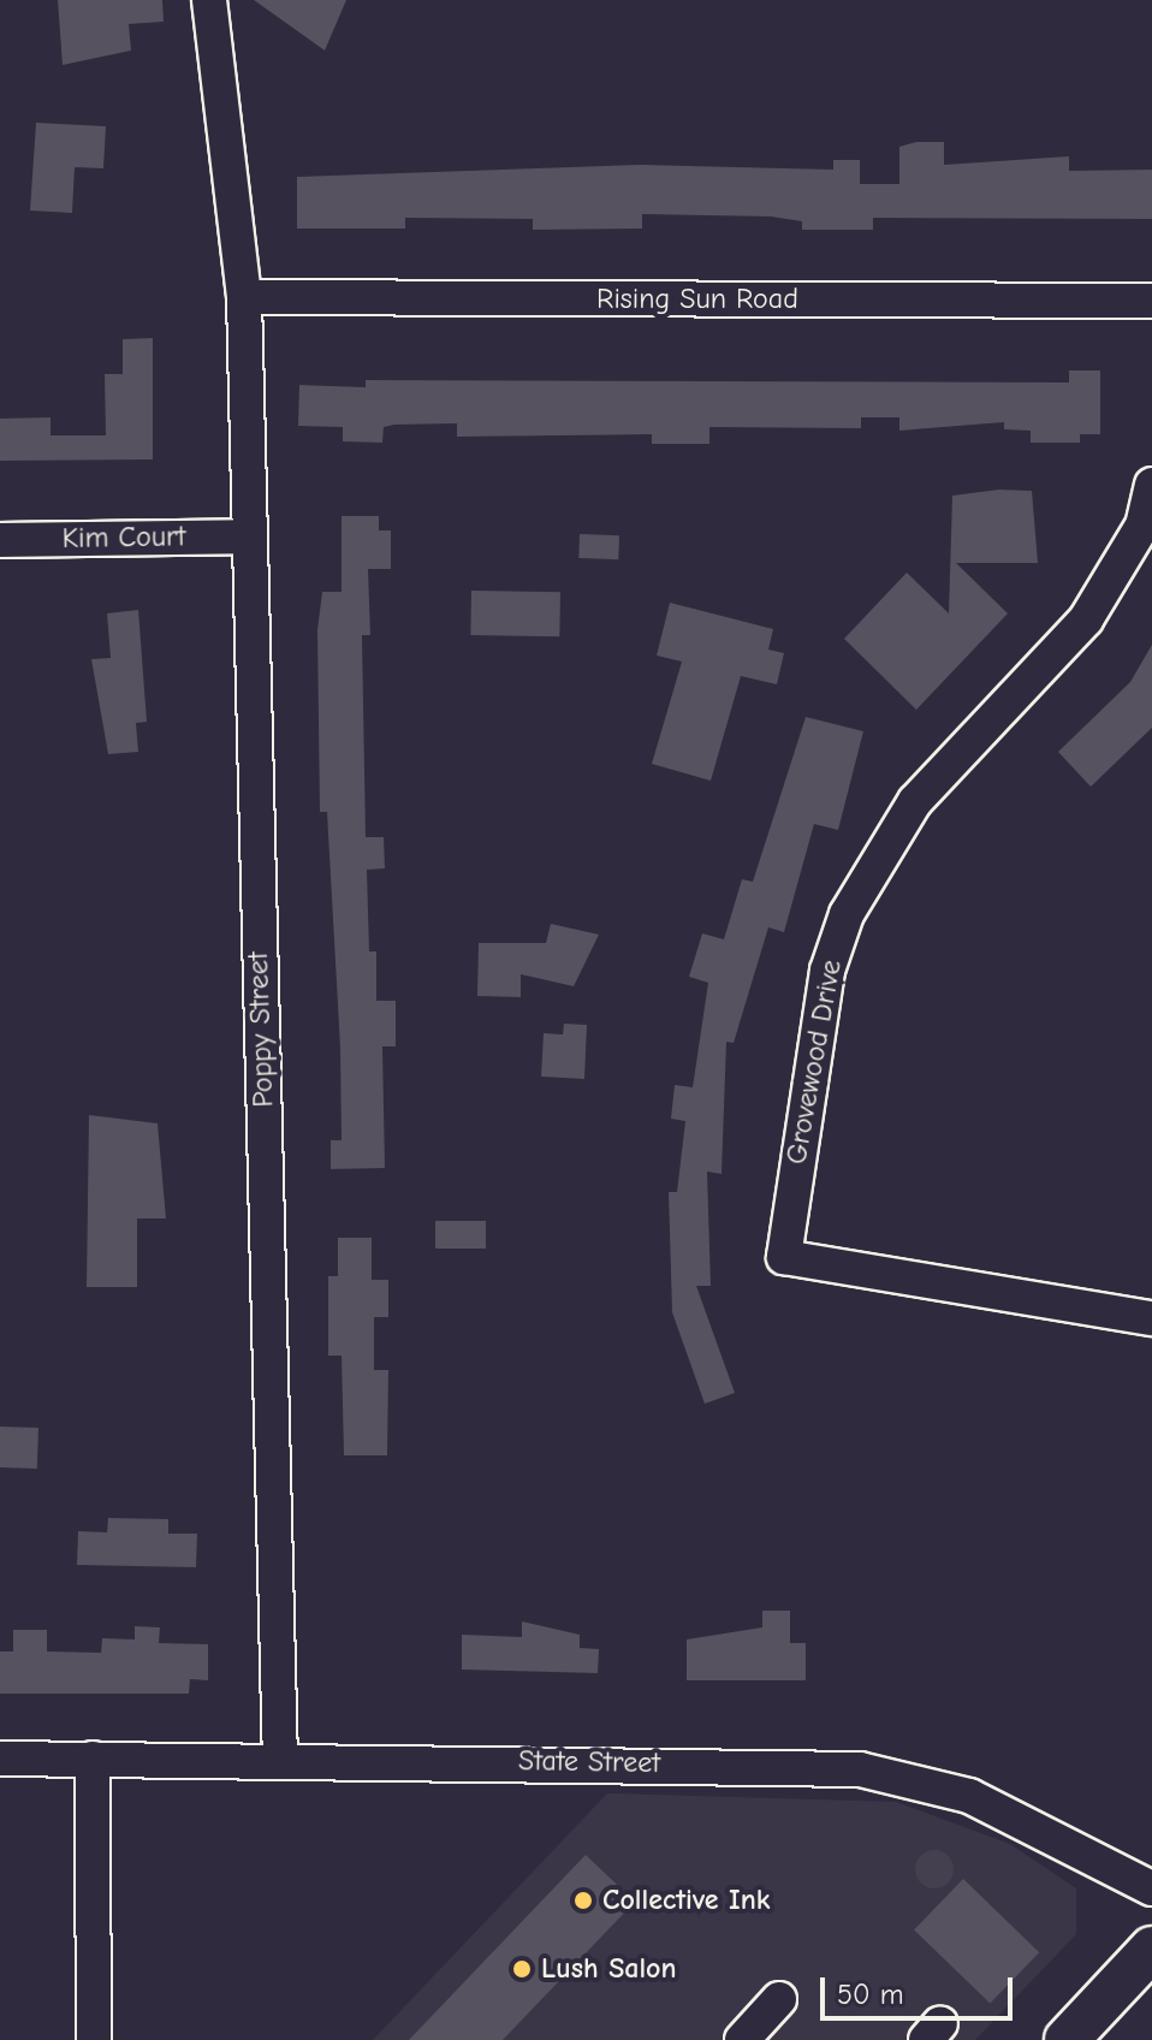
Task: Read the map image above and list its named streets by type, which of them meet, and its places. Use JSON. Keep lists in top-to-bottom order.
{
  "streets": {
    "street": [
      "Rising Sun Road",
      "Kim Court",
      "Poppy Street",
      "Grovewood Drive",
      "State Street"
    ]
  },
  "crossings": [
    ["Rising Sun Road", "Poppy Street"],
    ["Kim Court", "Poppy Street"],
    ["Poppy Street", "State Street"]
  ],
  "places": ["Collective Ink", "Lush Salon"],
  "scale_bar": "50 m"
}
